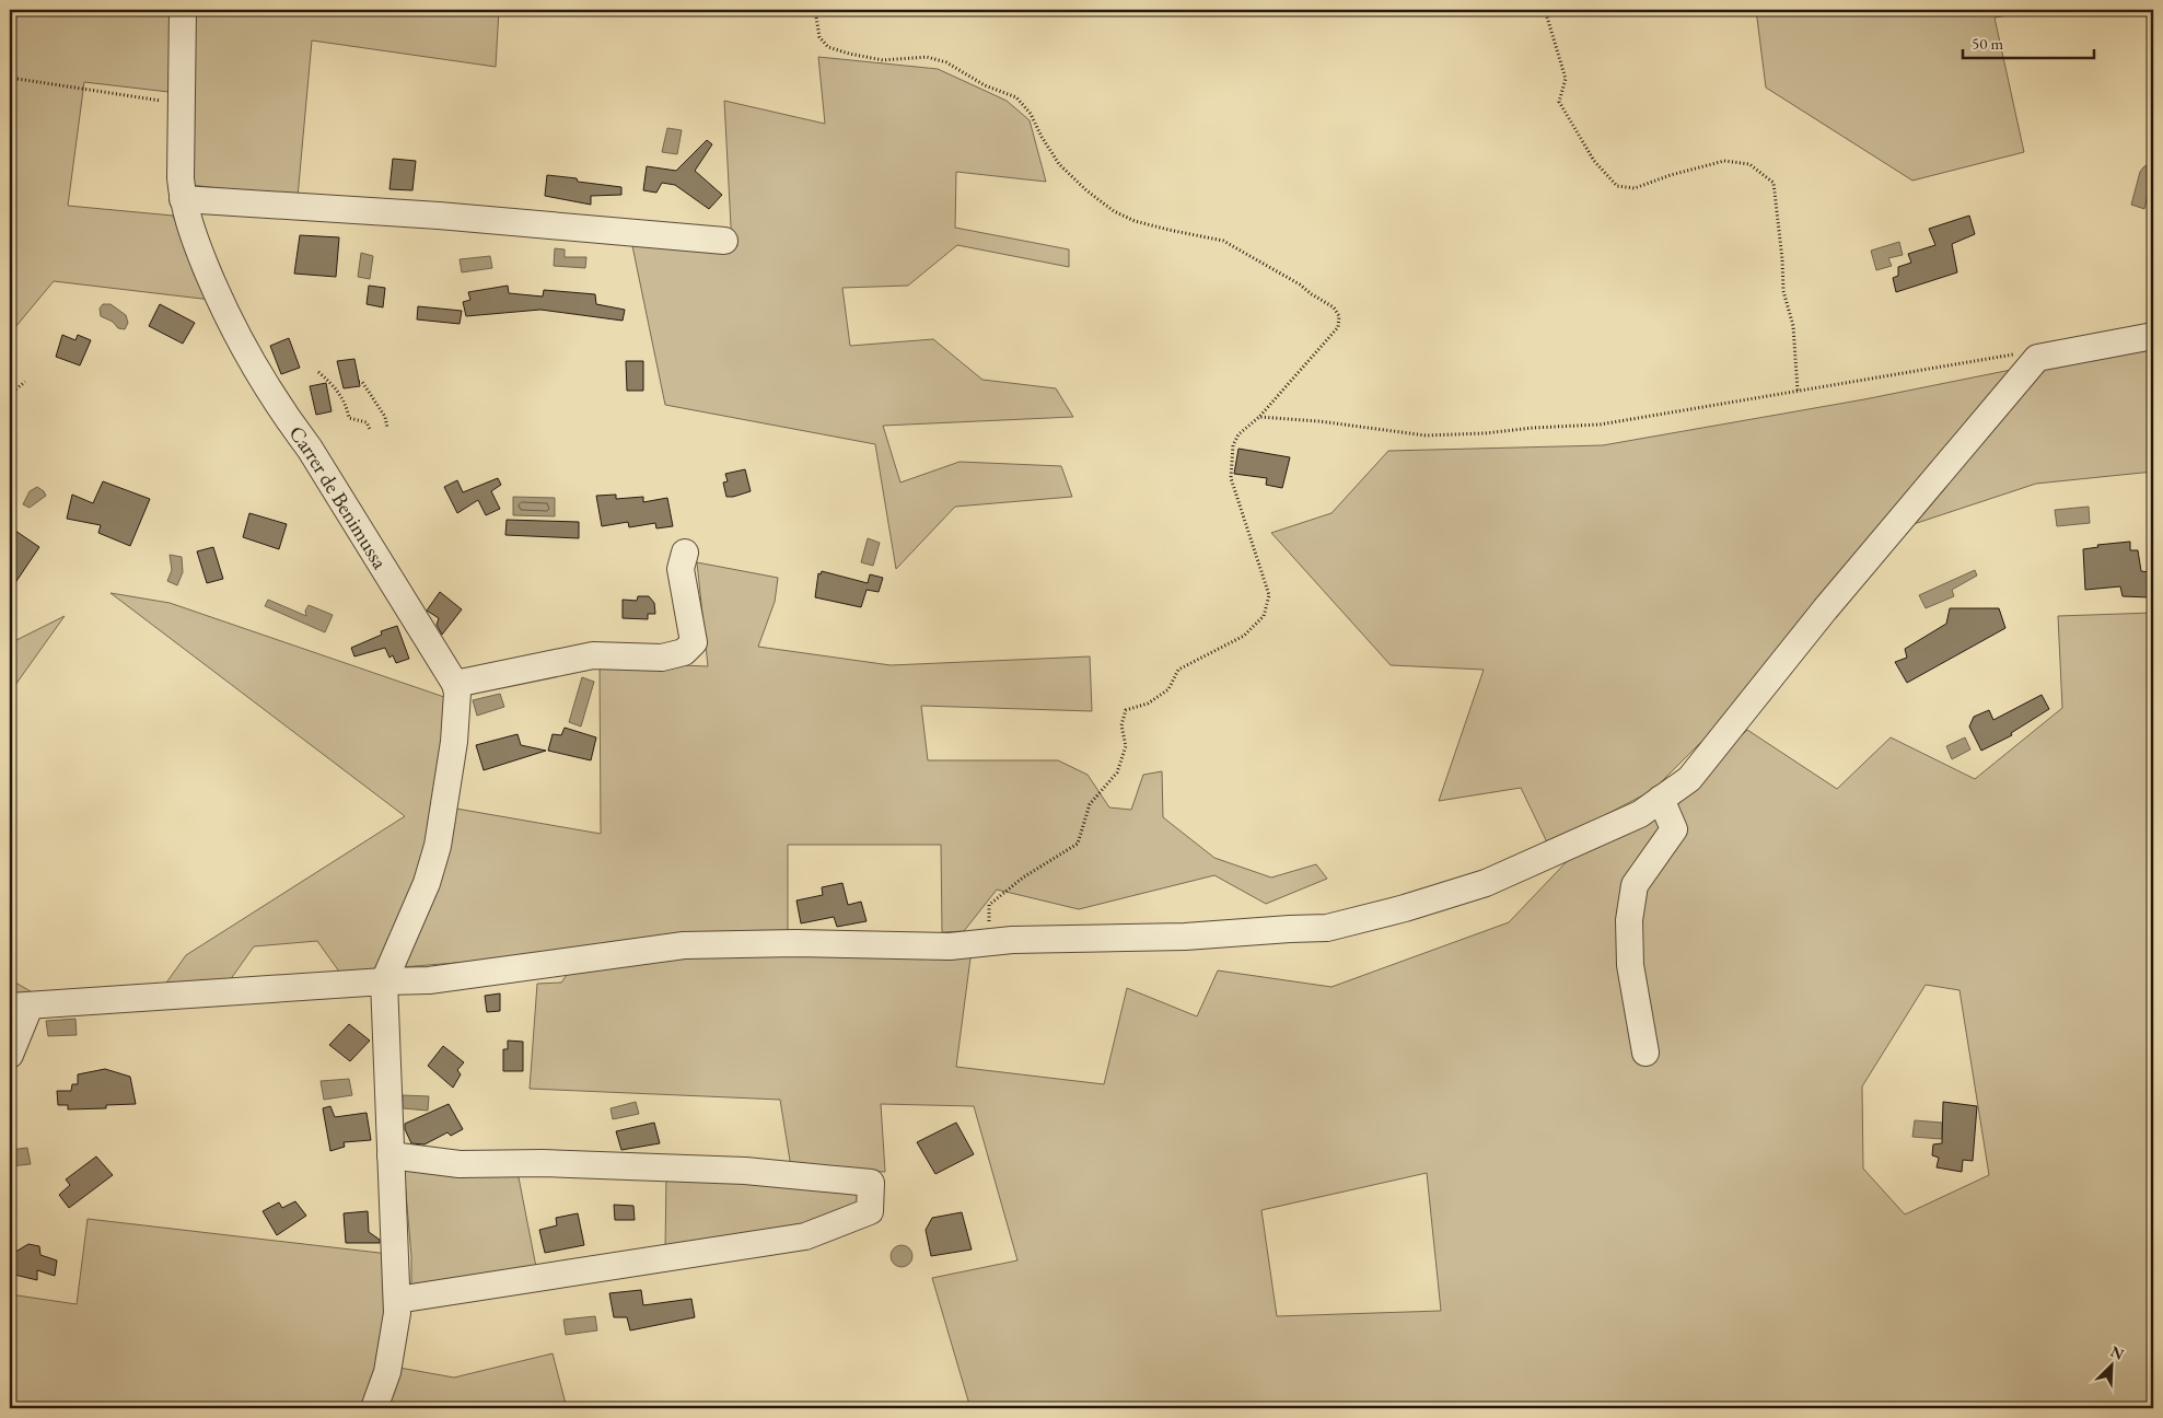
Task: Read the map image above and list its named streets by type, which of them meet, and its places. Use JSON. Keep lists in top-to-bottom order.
{
  "streets": {
    "street": ["Carrer de Benimussa"]
  },
  "scale_bar": "50 m",
  "north": "top right"
}
